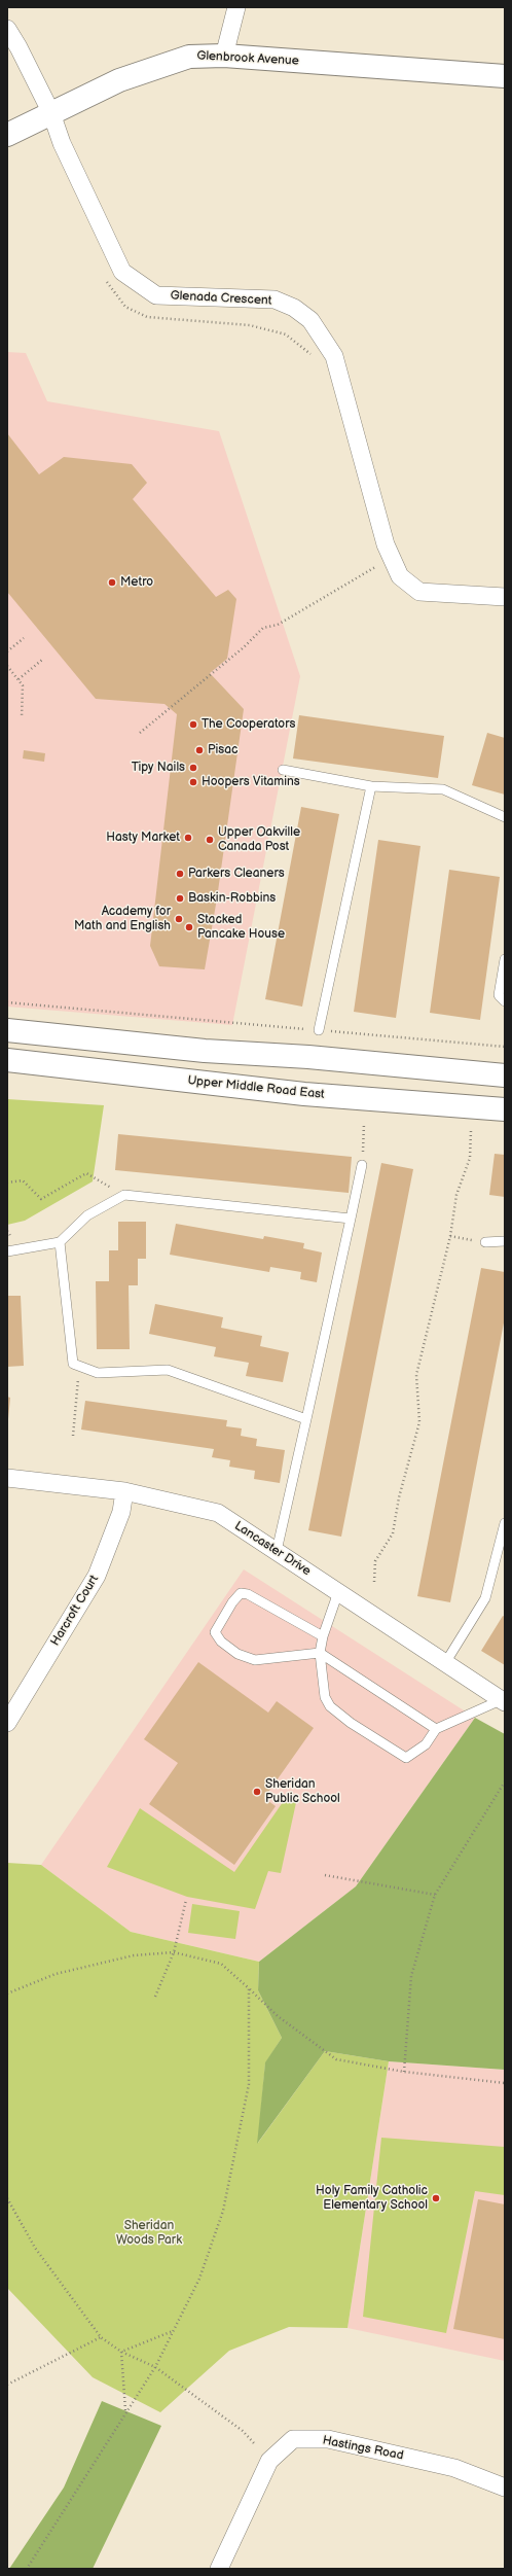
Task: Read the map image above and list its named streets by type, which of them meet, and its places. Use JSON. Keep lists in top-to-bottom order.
{
  "streets": {
    "main road": ["Glenbrook Avenue", "Upper Middle Road East"],
    "street": [
      "Glenada Crescent",
      "Lancaster Drive",
      "Harcroft Court",
      "Hastings Road"
    ]
  },
  "crossings": [
    ["Glenbrook Avenue", "Glenada Crescent"],
    ["Lancaster Drive", "Harcroft Court"]
  ],
  "parks": ["Sheridan Woods Park"],
  "places": [
    "Metro",
    "The Cooperators",
    "Pisac",
    "Tipy Nails",
    "Hoopers Vitamins",
    "Hasty Market",
    "Upper Oakville Canada Post",
    "Parkers Cleaners",
    "Baskin-Robbins",
    "Academy for Math and English",
    "Stacked Pancake House",
    "Sheridan Public School",
    "Holy Family Catholic Elementary School"
  ]
}
